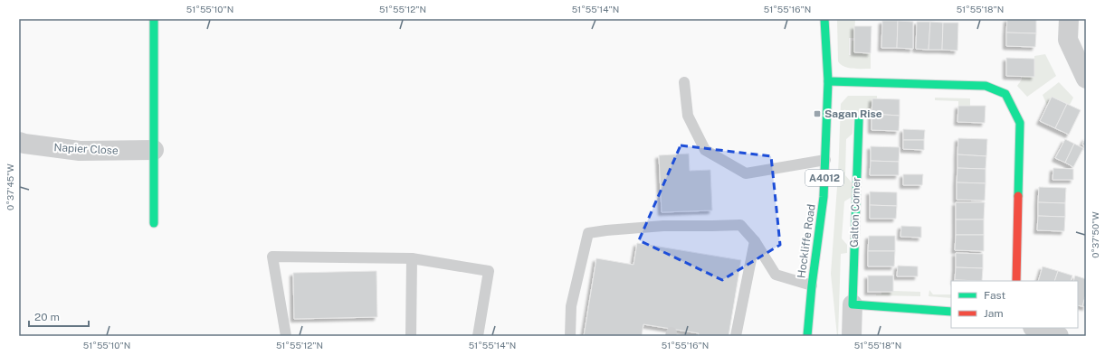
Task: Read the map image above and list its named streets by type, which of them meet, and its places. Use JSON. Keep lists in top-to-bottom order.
{
  "streets": {
    "street": [
      "Napier Close",
      "A4012",
      "Galton Corner",
      "Hockliffe Road"
    ]
  },
  "places": {
    "transit": ["Sagan Rise"]
  },
  "legend": ["Fast", "Jam"],
  "scale_bar": "20 m",
  "coordinates": [
    "51°55'10\"N",
    "51°55'12\"N",
    "51°55'14\"N",
    "51°55'16\"N",
    "51°55'18\"N",
    "0°37'45\"W",
    "0°37'50\"W"
  ]
}
